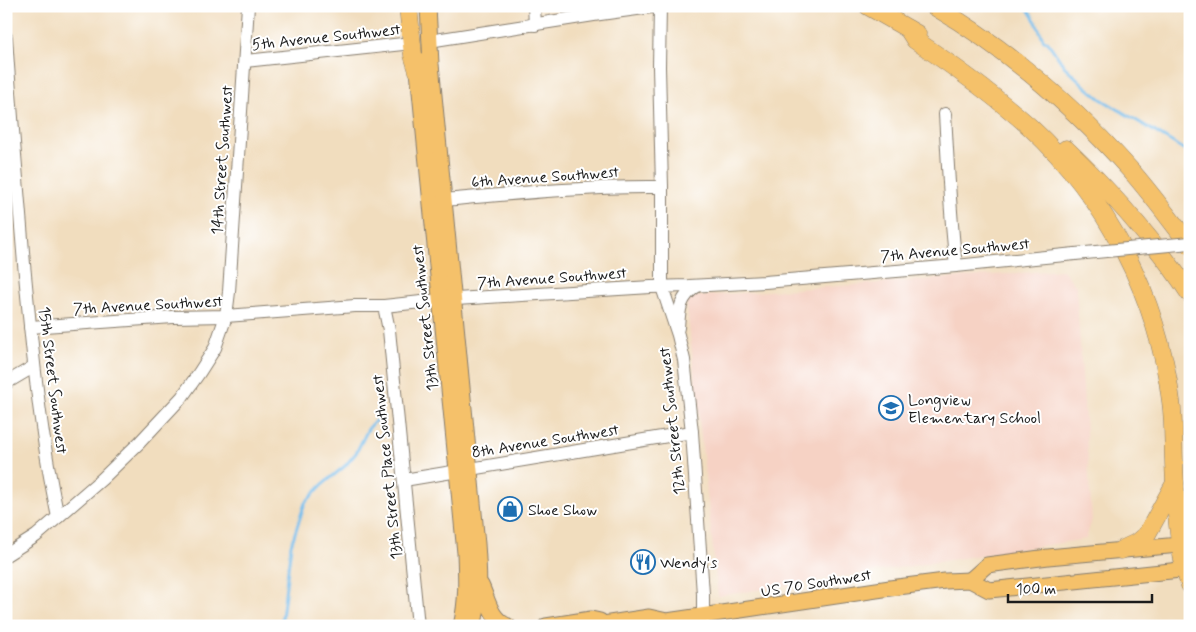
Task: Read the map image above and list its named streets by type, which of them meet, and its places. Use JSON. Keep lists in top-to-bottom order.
{
  "streets": {
    "main road": ["13th Street Southwest", "US 70 Southwest"],
    "street": [
      "5th Avenue Southwest",
      "14th Street Southwest",
      "6th Avenue Southwest",
      "7th Avenue Southwest",
      "15th Street Southwest",
      "12th Street Southwest",
      "8th Avenue Southwest",
      "13th Street Place Southwest"
    ]
  },
  "crossings": [
    ["5th Avenue Southwest", "14th Street Southwest"],
    ["14th Street Southwest", "7th Avenue Southwest"],
    ["14th Street Southwest", "15th Street Southwest"],
    ["6th Avenue Southwest", "13th Street Southwest"],
    ["6th Avenue Southwest", "12th Street Southwest"],
    ["7th Avenue Southwest", "13th Street Southwest"],
    ["7th Avenue Southwest", "15th Street Southwest"],
    ["7th Avenue Southwest", "12th Street Southwest"],
    ["7th Avenue Southwest", "13th Street Place Southwest"],
    ["13th Street Southwest", "8th Avenue Southwest"],
    ["12th Street Southwest", "8th Avenue Southwest"],
    ["12th Street Southwest", "US 70 Southwest"],
    ["8th Avenue Southwest", "13th Street Place Southwest"]
  ],
  "places": {
    "school or university": ["Longview Elementary School"],
    "shop": ["Shoe Show"],
    "restaurant": ["Wendy's"]
  },
  "scale_bar": "100 m"
}
